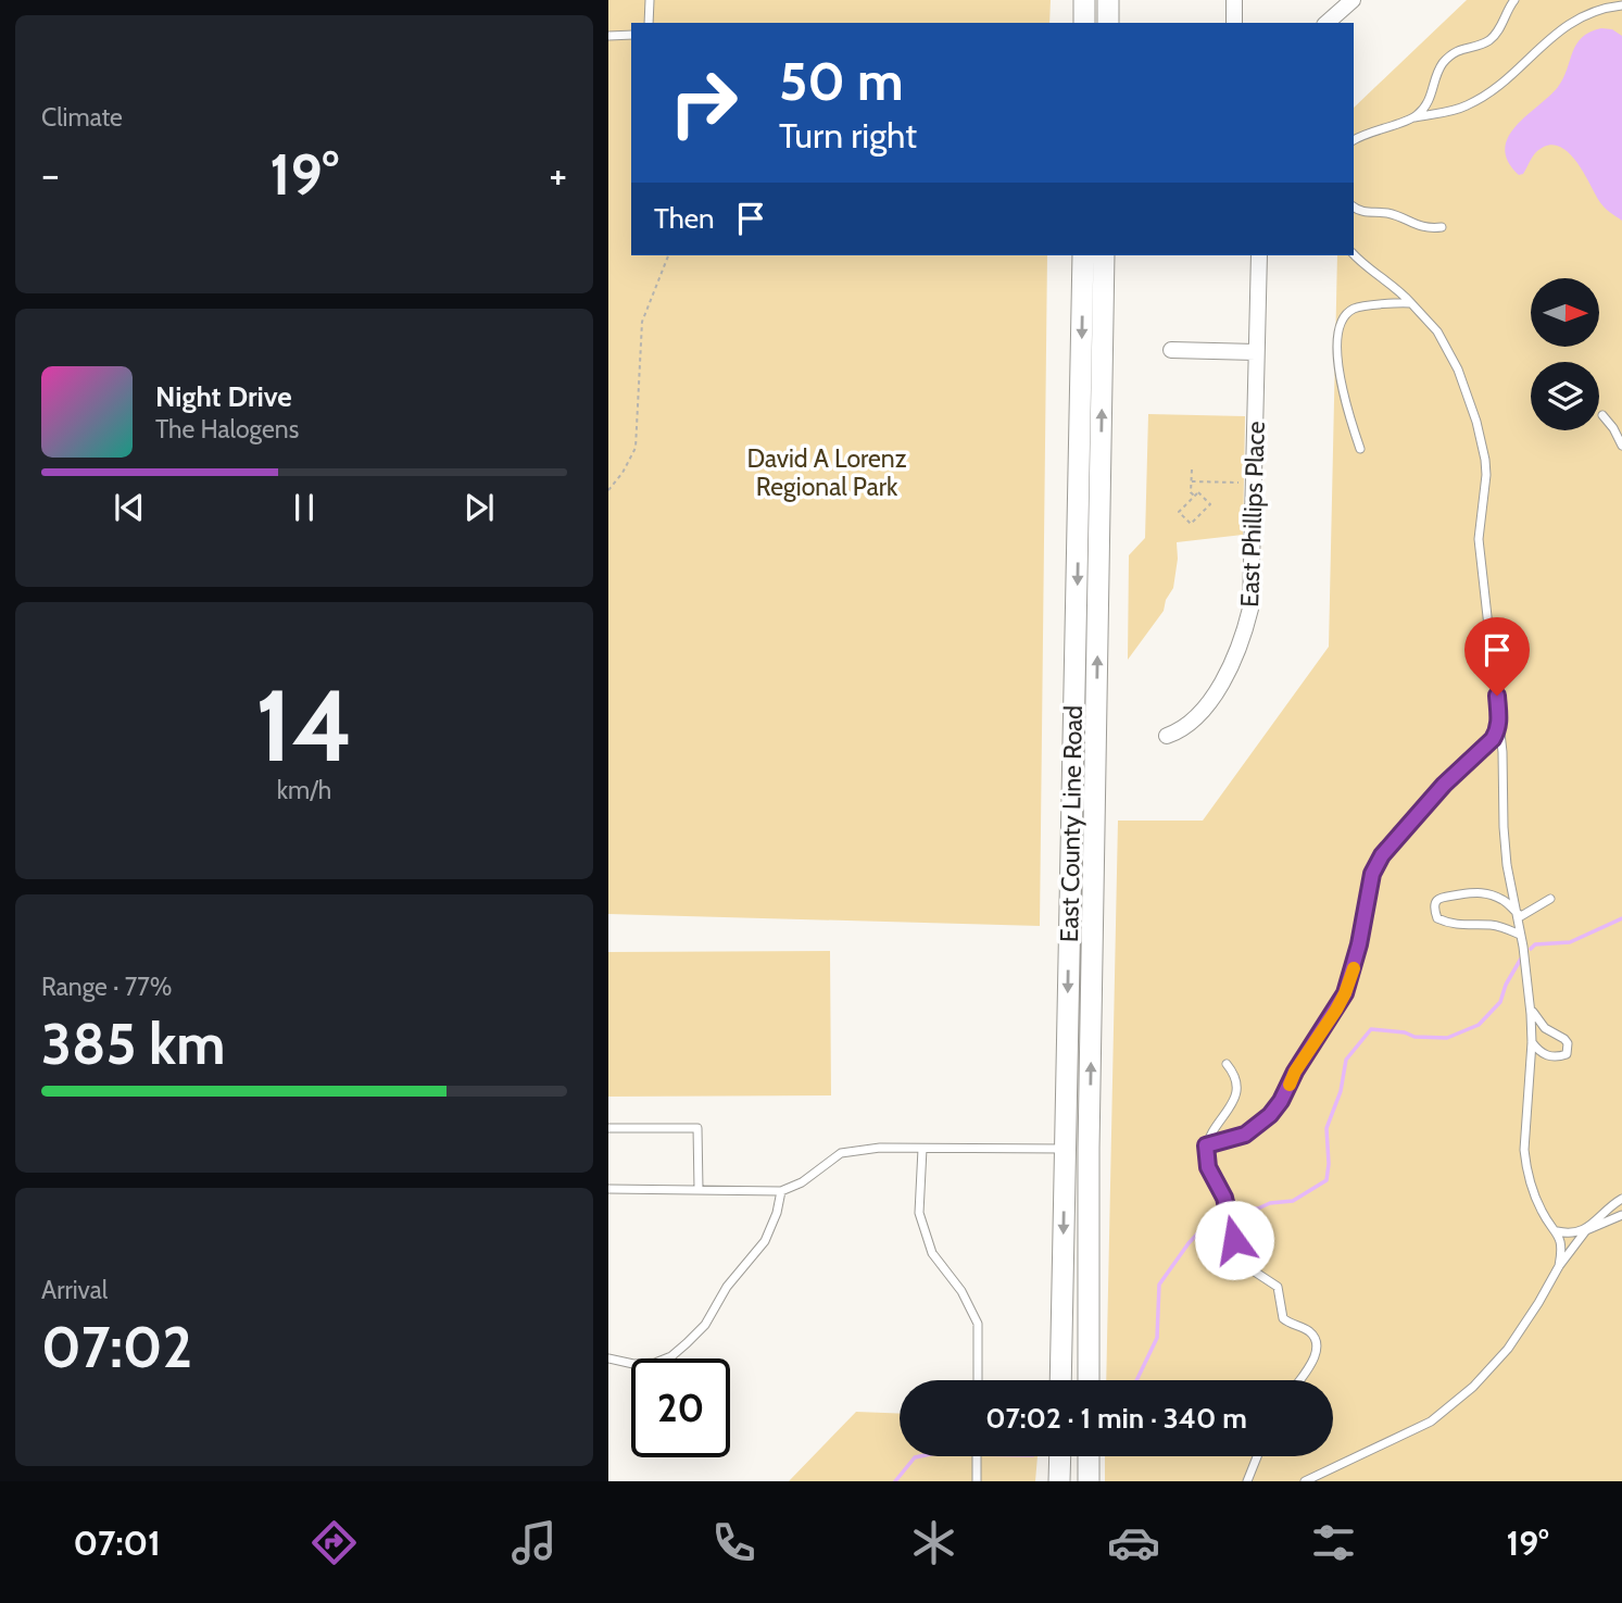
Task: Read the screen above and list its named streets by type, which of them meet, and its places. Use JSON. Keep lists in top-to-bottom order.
{
  "streets": {
    "main road": ["East County Line Road"],
    "street": ["East Phillips Place"]
  },
  "parks": ["David A Lorenz Regional Park"],
  "north": "right",
  "page": {
    "tile": [
      "Climate",
      ["14", "km/h"],
      ["Range · 77%", "385 km"],
      ["Arrival", "07:02"]
    ],
    "turn": ["50 m", "Turn right"],
    "heat": ["−", "19°", "+"],
    "then": "Then",
    "song": ["Night Drive", "The Halogens"],
    "limit": "20",
    "trip": "07:02 · 1 min · 340 m",
    "tabs": ["07:01", "19°"]
  }
}
